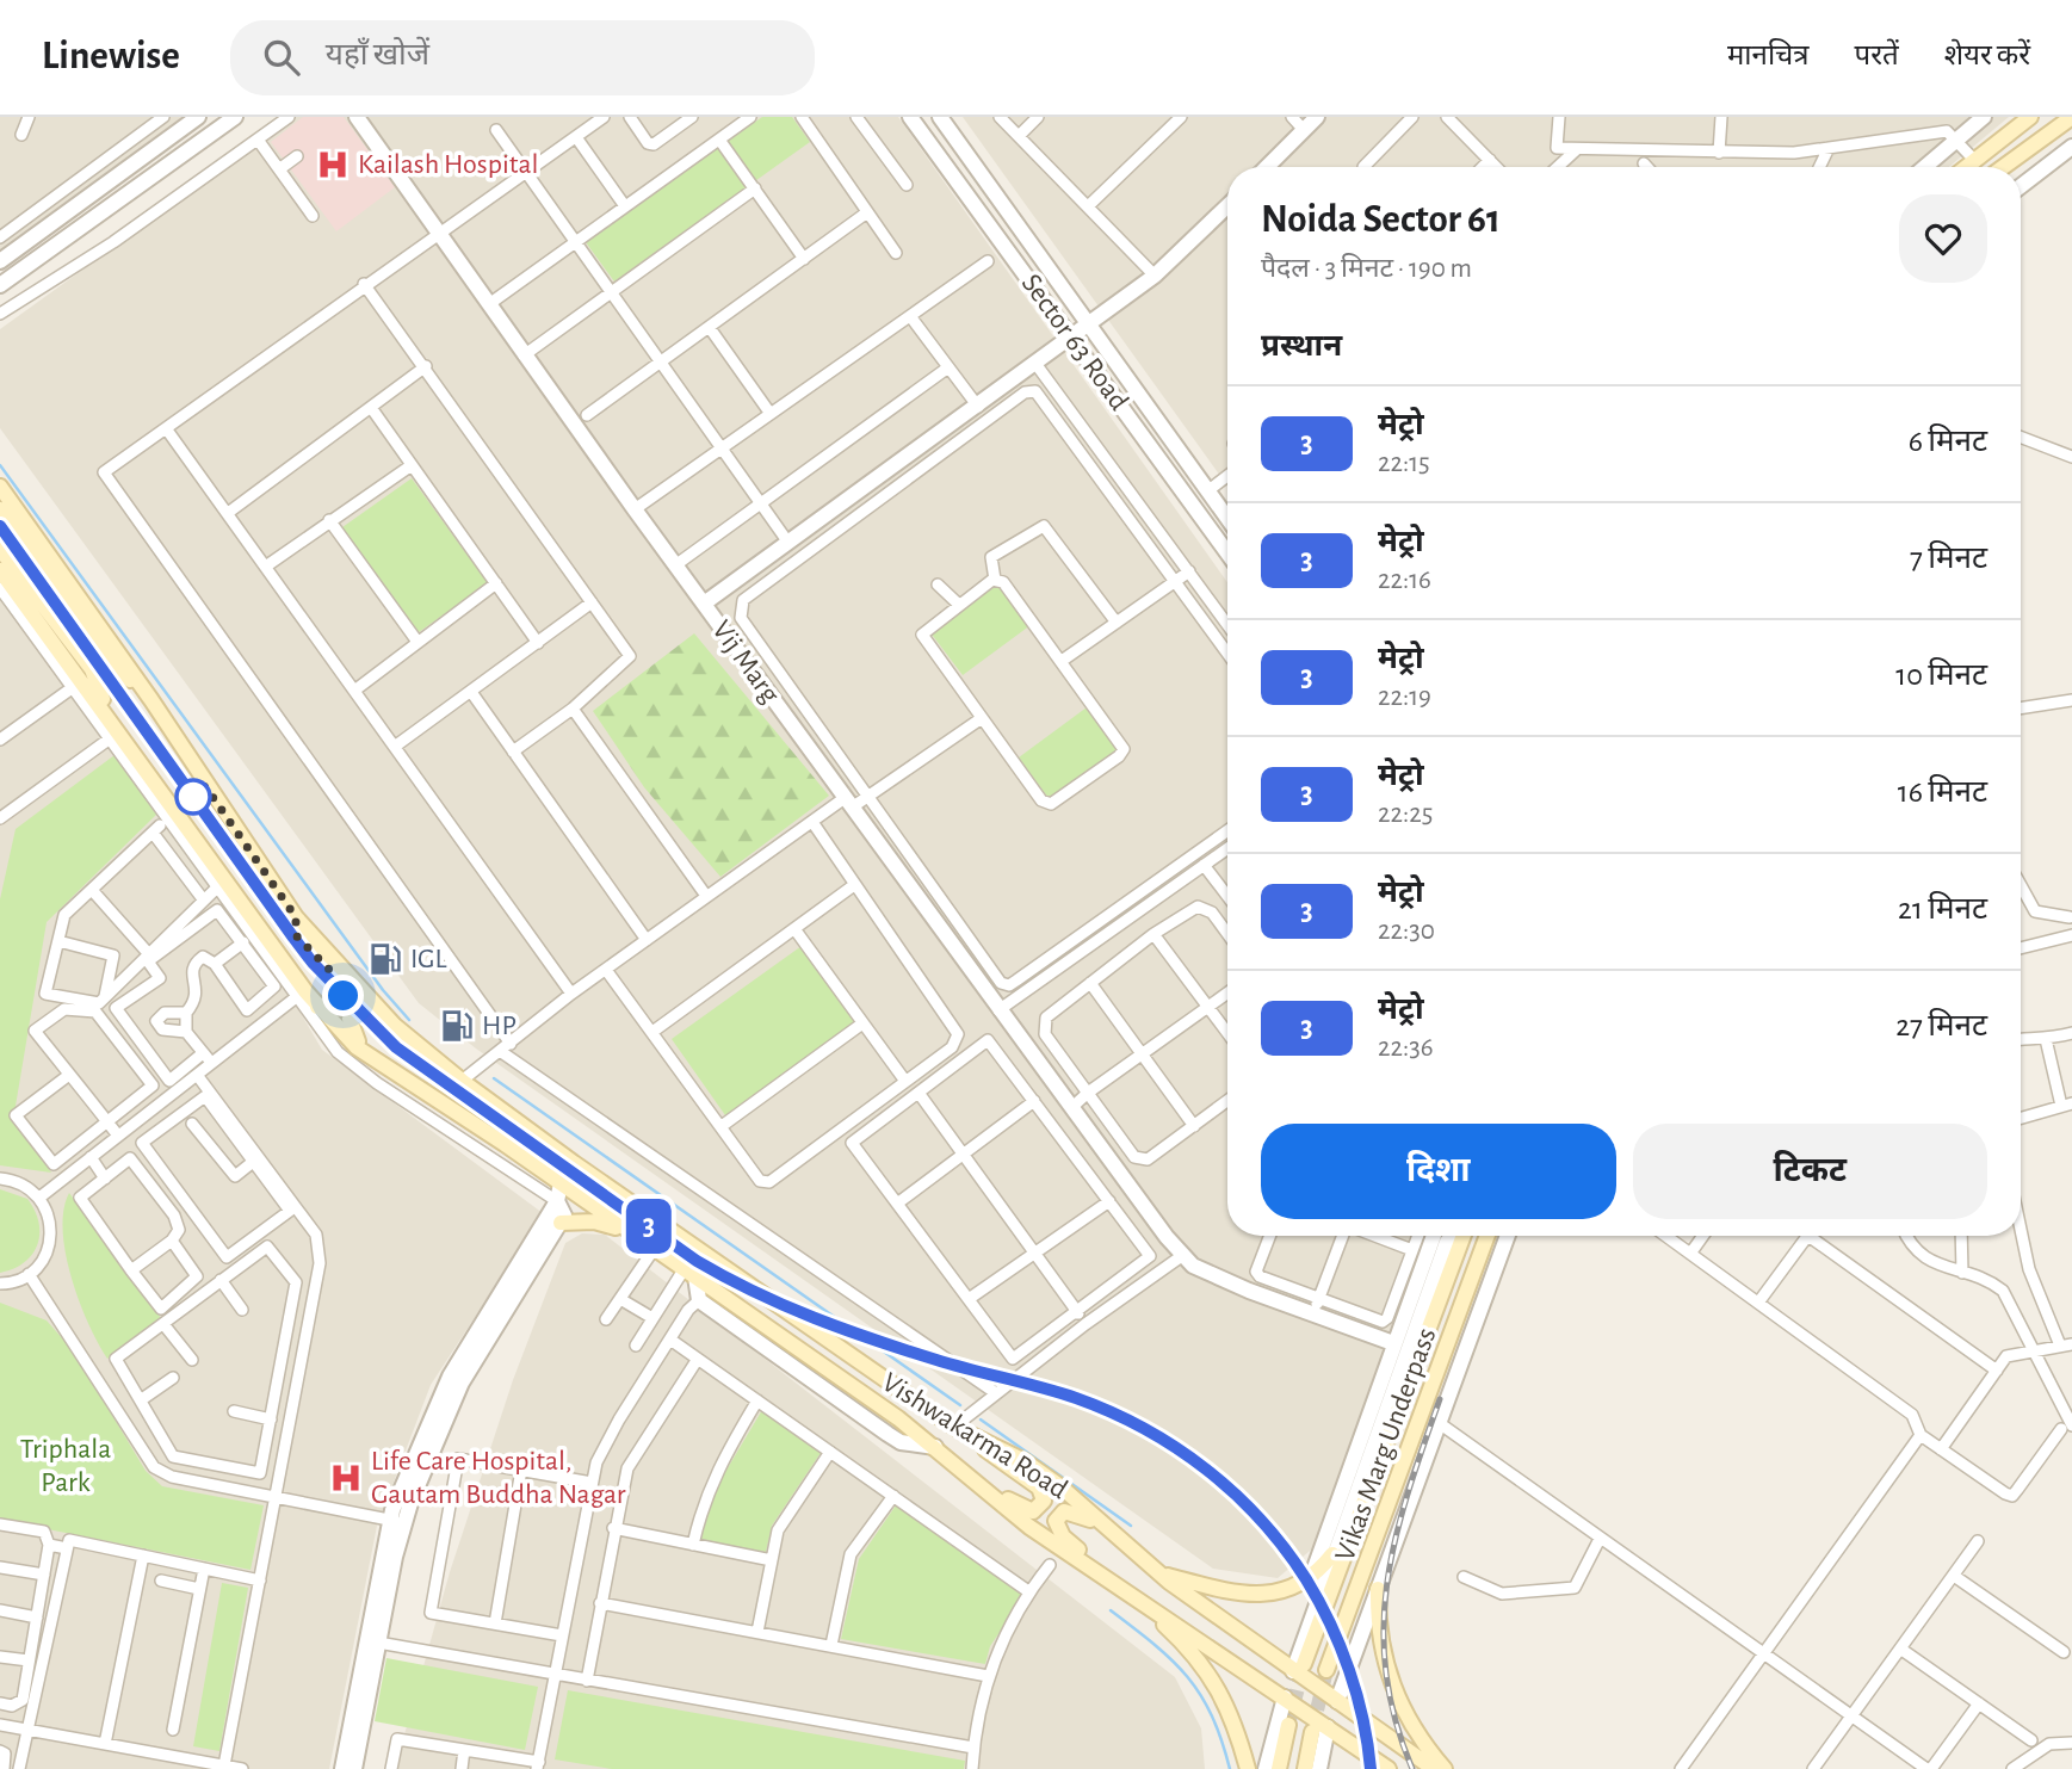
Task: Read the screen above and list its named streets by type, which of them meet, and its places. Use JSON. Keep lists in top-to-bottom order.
{
  "streets": {
    "main road": ["Vishwakarma Road", "Vikas Marg Underpass"],
    "street": ["Sector 63 Road", "Vij Marg"]
  },
  "crossings": [
    ["Sector 63 Road", "Vij Marg"],
    ["Vishwakarma Road", "Vikas Marg Underpass"]
  ],
  "parks": ["Triphala Park"],
  "places": {
    "hospital": ["Kailash Hospital", "Life Care Hospital, Gautam Buddha Nagar"],
    "fuel station": ["IGL", "HP"]
  },
  "lines": ["metro line 3"],
  "page": {
    "header": "Linewise",
    "search": "यहाँ खोजें",
    "nav": ["मानचित्र", "परतें", "शेयर करें"],
    "on_map": "3",
    "heading": [
      ["Noida Sector 61", "पैदल · 3 मिनट · 190 m"],
      "प्रस्थान"
    ],
    "list": [
      {
        "mark": "3",
        "name": "मेट्रो",
        "note": "22:15",
        "value": "6 मिनट"
      },
      {
        "mark": "3",
        "name": "मेट्रो",
        "note": "22:16",
        "value": "7 मिनट"
      },
      {
        "mark": "3",
        "name": "मेट्रो",
        "note": "22:19",
        "value": "10 मिनट"
      },
      {
        "mark": "3",
        "name": "मेट्रो",
        "note": "22:25",
        "value": "16 मिनट"
      },
      {
        "mark": "3",
        "name": "मेट्रो",
        "note": "22:30",
        "value": "21 मिनट"
      },
      {
        "mark": "3",
        "name": "मेट्रो",
        "note": "22:36",
        "value": "27 मिनट"
      }
    ],
    "buttons": ["दिशा", "टिकट"]
  }
}
